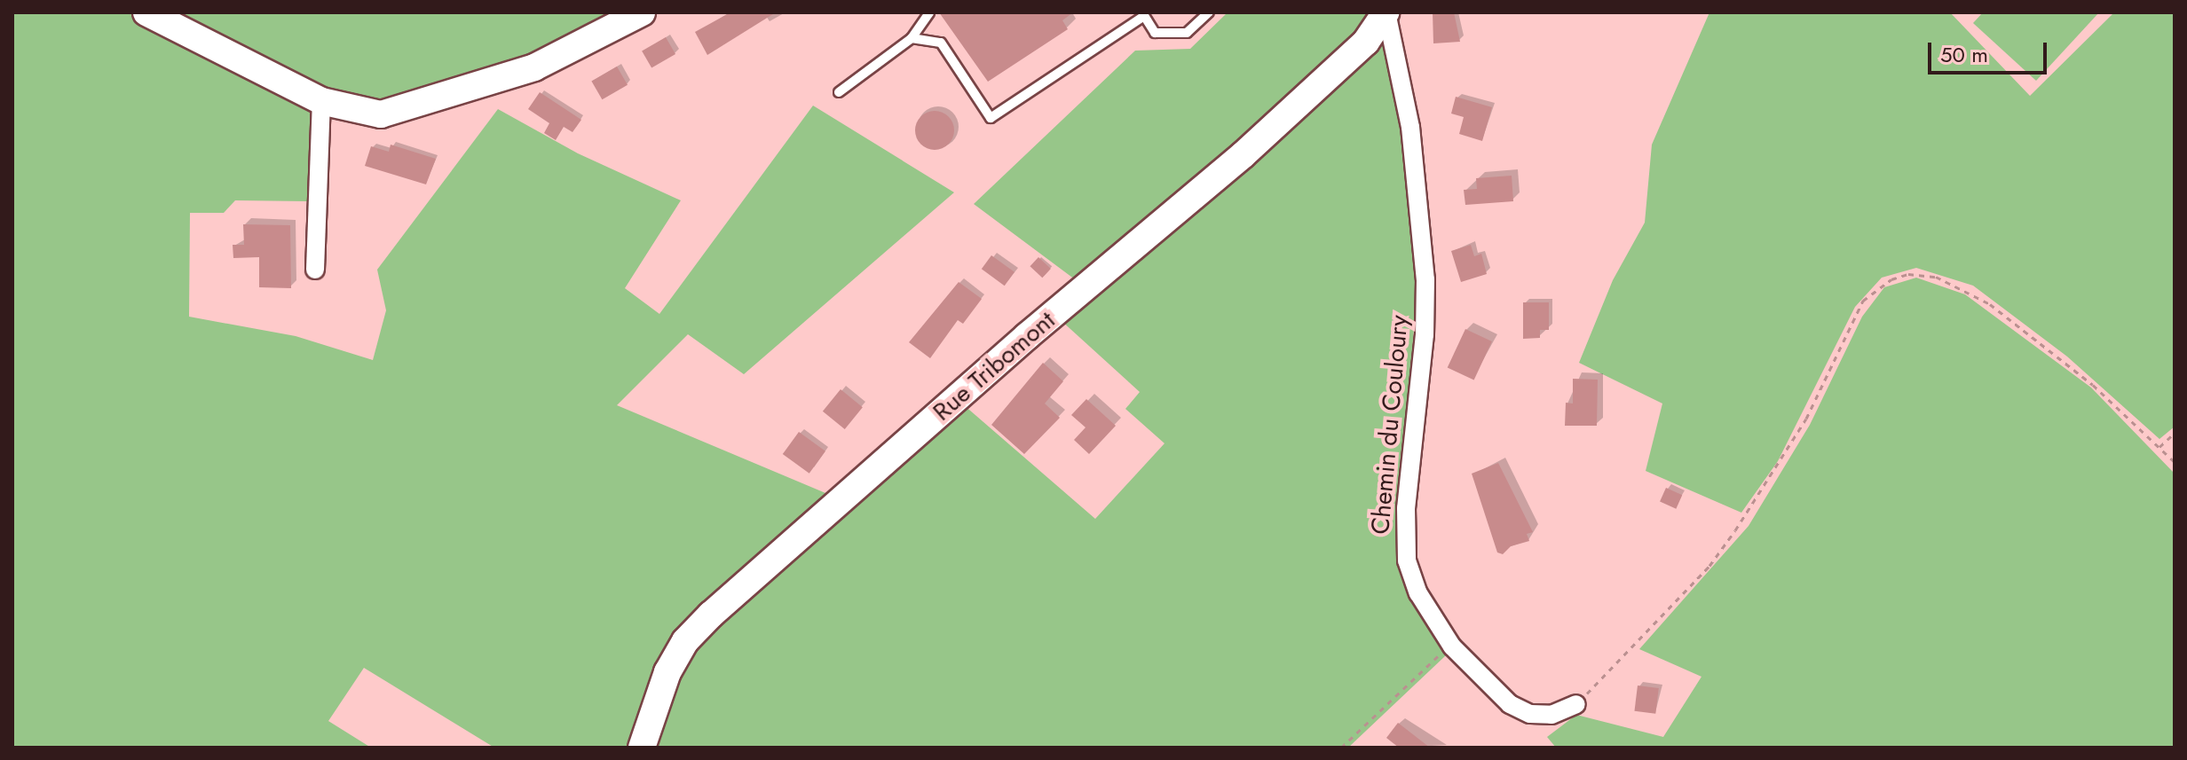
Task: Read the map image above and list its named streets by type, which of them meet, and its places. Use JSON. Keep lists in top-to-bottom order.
{
  "streets": {
    "street": ["Rue Tribomont", "Chemin du Couloury"]
  },
  "crossings": [
    ["Rue Tribomont", "Chemin du Couloury"]
  ],
  "scale_bar": "50 m"
}
